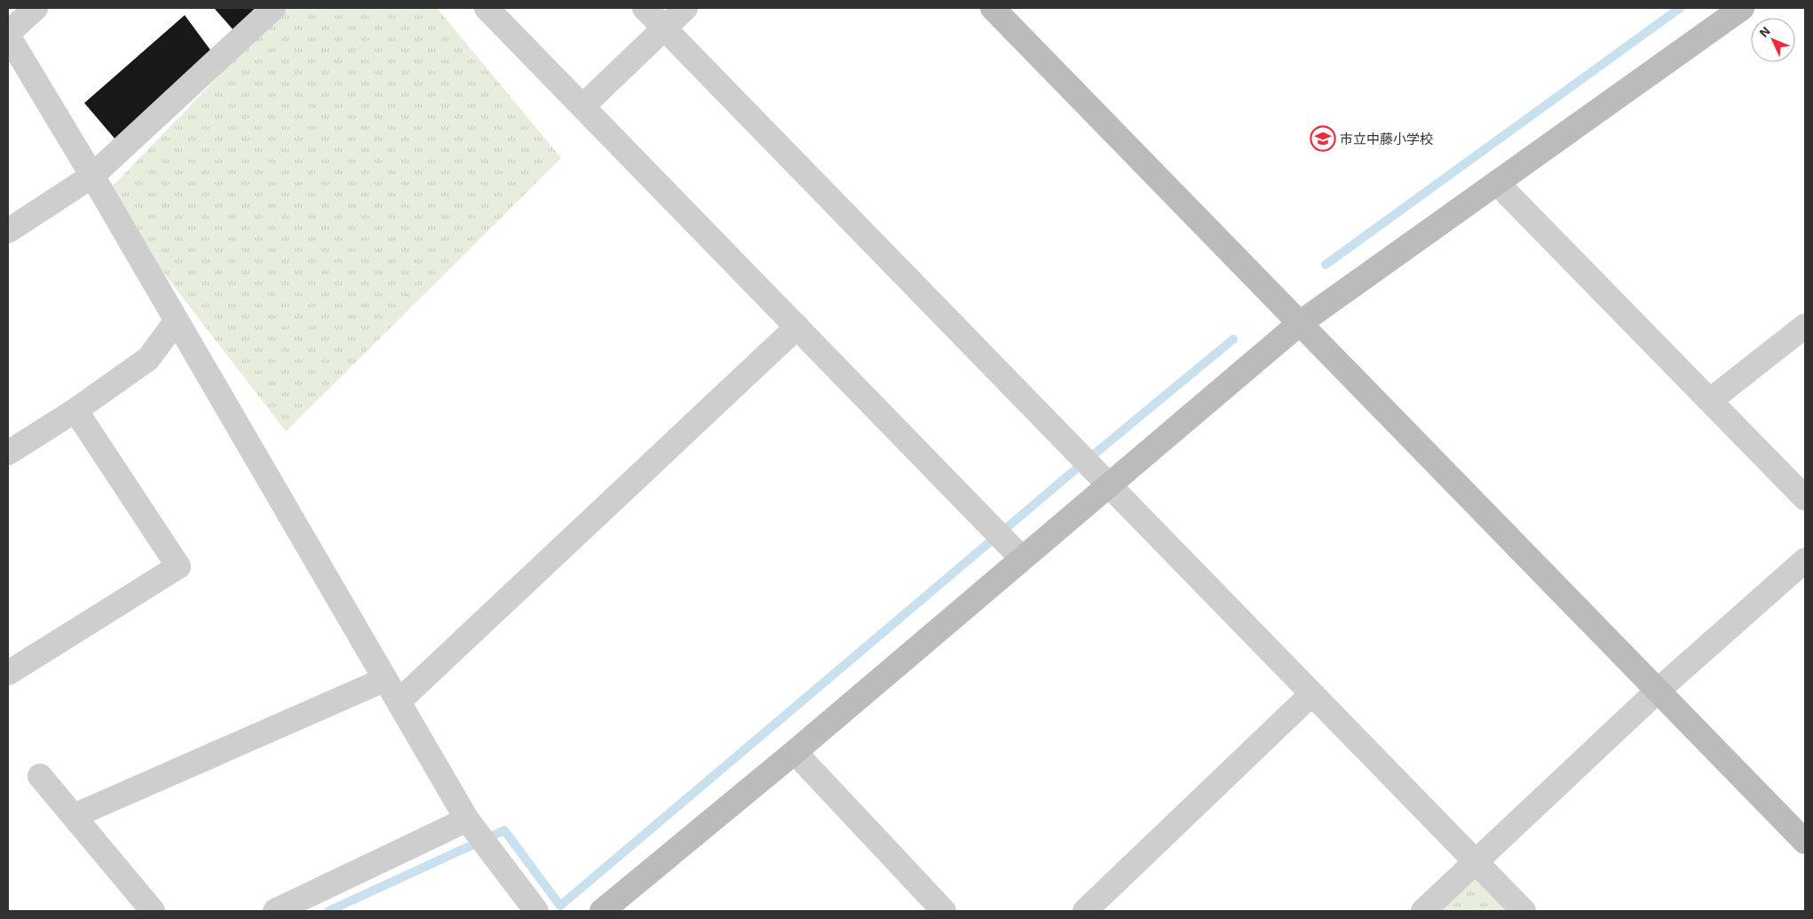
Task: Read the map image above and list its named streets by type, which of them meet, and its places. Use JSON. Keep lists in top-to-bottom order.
{
  "places": {
    "school or university": ["市立中藤小学校"]
  },
  "north": "top left"
}
